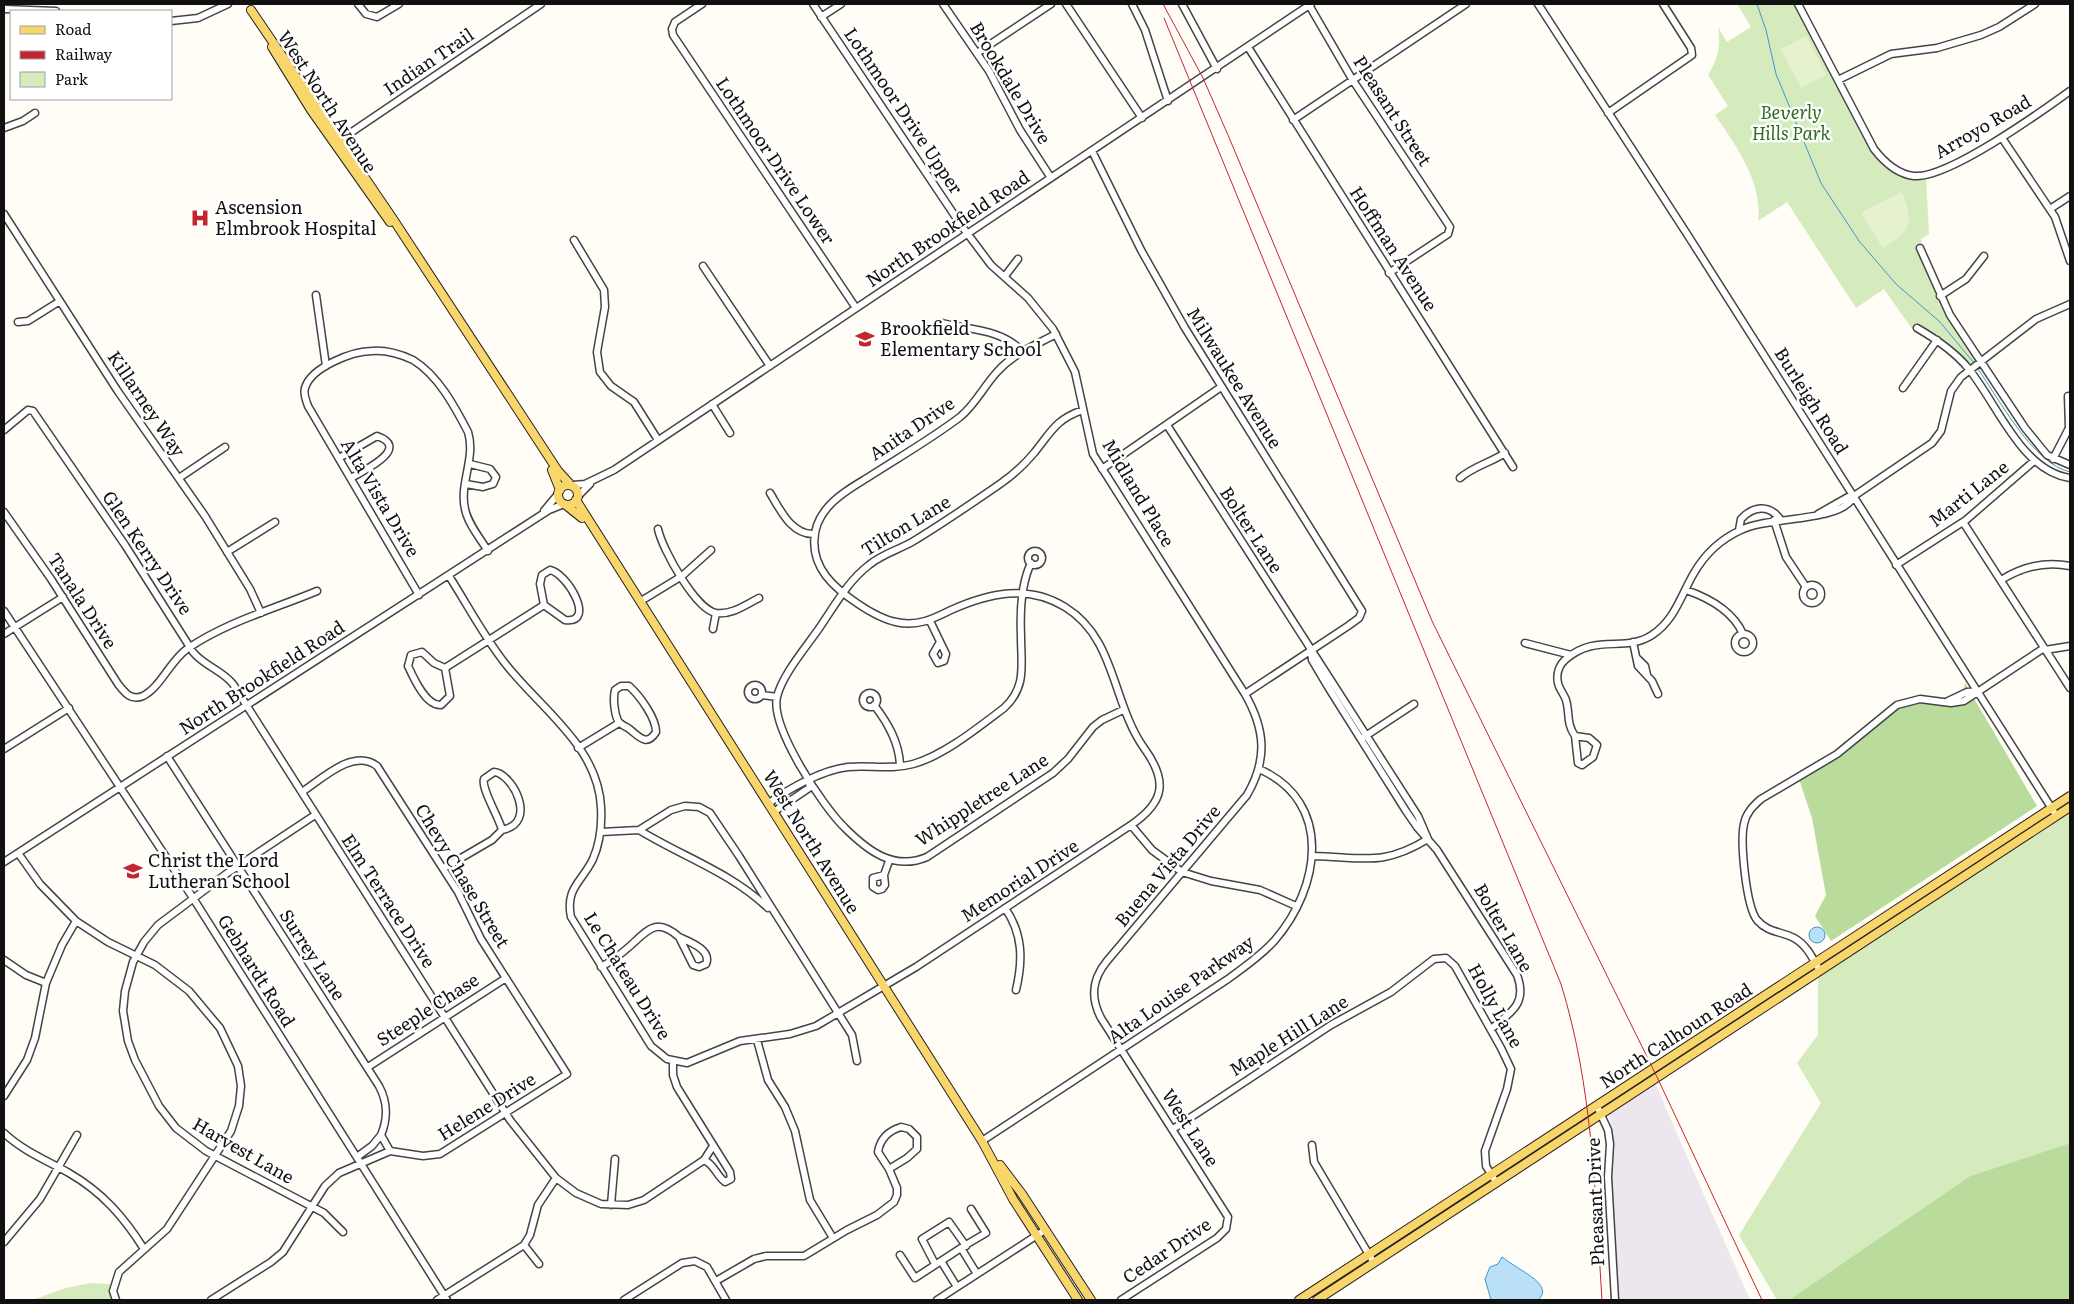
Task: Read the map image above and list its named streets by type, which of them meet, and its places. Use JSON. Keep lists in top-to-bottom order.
{
  "streets": {
    "main road": ["West North Avenue", "North Calhoun Road"],
    "street": [
      "Indian Trail",
      "Brookdale Drive",
      "Lothmoor Drive Upper",
      "Pleasant Street",
      "Arroyo Road",
      "Lothmoor Drive Lower",
      "North Brookfield Road",
      "Hoffman Avenue",
      "Milwaukee Avenue",
      "Burleigh Road",
      "Killarney Way",
      "Anita Drive",
      "Midland Place",
      "Marti Lane",
      "Alta Vista Drive",
      "Tilton Lane",
      "Bolter Lane",
      "Glen Kerry Drive",
      "Tanala Drive",
      "Whippletree Lane",
      "Buena Vista Drive",
      "Chevy Chase Street",
      "Memorial Drive",
      "Elm Terrace Drive",
      "Surrey Lane",
      "Gebhardt Road",
      "Le Chateau Drive",
      "Alta Louise Parkway",
      "Holly Lane",
      "Steeple Chase",
      "Maple Hill Lane",
      "Helene Drive",
      "West Lane",
      "Harvest Lane",
      "Pheasant Drive",
      "Cedar Drive"
    ]
  },
  "crossings": [
    ["Indian Trail", "West North Avenue"],
    ["Brookdale Drive", "North Brookfield Road"],
    ["West North Avenue", "North Brookfield Road"],
    ["West North Avenue", "Memorial Drive"],
    ["West North Avenue", "Le Chateau Drive"],
    ["West North Avenue", "Alta Louise Parkway"],
    ["Lothmoor Drive Upper", "North Brookfield Road"],
    ["Lothmoor Drive Upper", "Midland Place"],
    ["Pleasant Street", "North Brookfield Road"],
    ["Pleasant Street", "Hoffman Avenue"],
    ["Lothmoor Drive Lower", "North Brookfield Road"],
    ["North Brookfield Road", "Hoffman Avenue"],
    ["North Brookfield Road", "Milwaukee Avenue"],
    ["North Brookfield Road", "Midland Place"],
    ["North Brookfield Road", "Alta Vista Drive"],
    ["North Brookfield Road", "Glen Kerry Drive"],
    ["North Brookfield Road", "Elm Terrace Drive"],
    ["North Brookfield Road", "Surrey Lane"],
    ["North Brookfield Road", "Gebhardt Road"],
    ["North Brookfield Road", "Le Chateau Drive"],
    ["Milwaukee Avenue", "Bolter Lane"],
    ["Burleigh Road", "Marti Lane"],
    ["Burleigh Road", "North Calhoun Road"],
    ["Anita Drive", "Midland Place"],
    ["Midland Place", "Tilton Lane"],
    ["Midland Place", "Buena Vista Drive"],
    ["Bolter Lane", "Holly Lane"],
    ["Glen Kerry Drive", "Tanala Drive"],
    ["Glen Kerry Drive", "Elm Terrace Drive"],
    ["Whippletree Lane", "Memorial Drive"],
    ["Buena Vista Drive", "Alta Louise Parkway"],
    ["Buena Vista Drive", "West Lane"],
    ["Chevy Chase Street", "Elm Terrace Drive"],
    ["Chevy Chase Street", "Steeple Chase"],
    ["Chevy Chase Street", "Helene Drive"],
    ["Memorial Drive", "Le Chateau Drive"],
    ["Elm Terrace Drive", "Steeple Chase"],
    ["Elm Terrace Drive", "Helene Drive"],
    ["Elm Terrace Drive", "Harvest Lane"],
    ["Surrey Lane", "Steeple Chase"],
    ["Surrey Lane", "Harvest Lane"],
    ["Gebhardt Road", "Harvest Lane"],
    ["Alta Louise Parkway", "West Lane"],
    ["Holly Lane", "Maple Hill Lane"],
    ["Holly Lane", "North Calhoun Road"],
    ["Maple Hill Lane", "West Lane"],
    ["North Calhoun Road", "Pheasant Drive"],
    ["West Lane", "Cedar Drive"]
  ],
  "parks": ["Beverly Hills Park"],
  "places": {
    "hospital": ["Ascension Elmbrook Hospital"],
    "school or university": ["Brookfield Elementary School", "Christ the Lord Lutheran School"]
  },
  "legend": ["Road", "Railway", "Park"]
}
